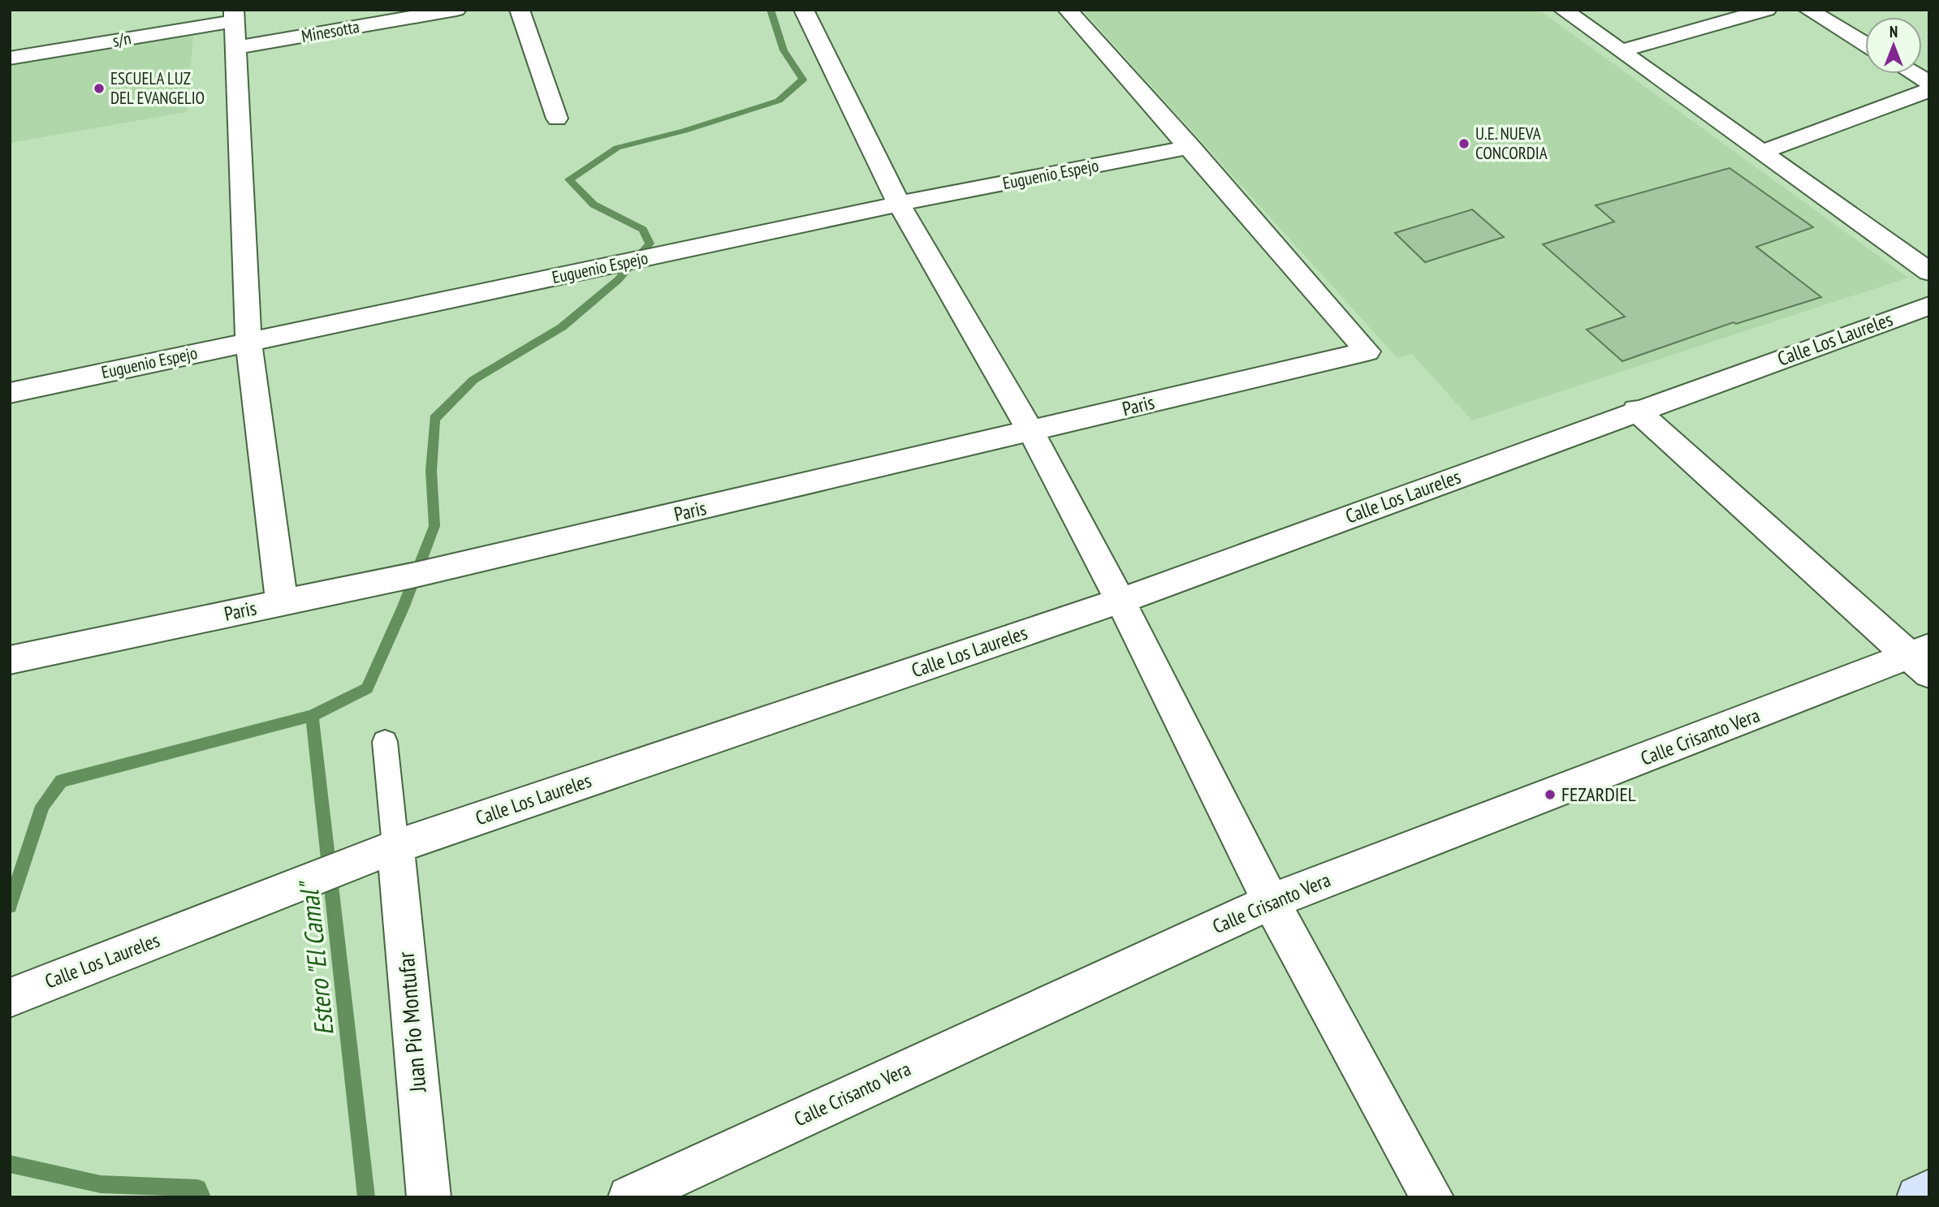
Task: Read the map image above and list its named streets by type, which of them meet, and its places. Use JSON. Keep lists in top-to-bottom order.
{
  "streets": {
    "street": [
      "Minesotta",
      "s/n",
      "Euguenio Espejo",
      "Calle Los Laureles",
      "Paris",
      "Calle Crisanto Vera",
      "Juan Pío Montufar"
    ]
  },
  "crossings": [
    ["Euguenio Espejo", "Paris"],
    ["Calle Los Laureles", "Juan Pío Montufar"]
  ],
  "water": ["Estero \"El Camal\""],
  "places": ["ESCUELA LUZ DEL EVANGELIO", "U.E. NUEVA CONCORDIA", "FEZARDIEL"],
  "north": "top"
}
